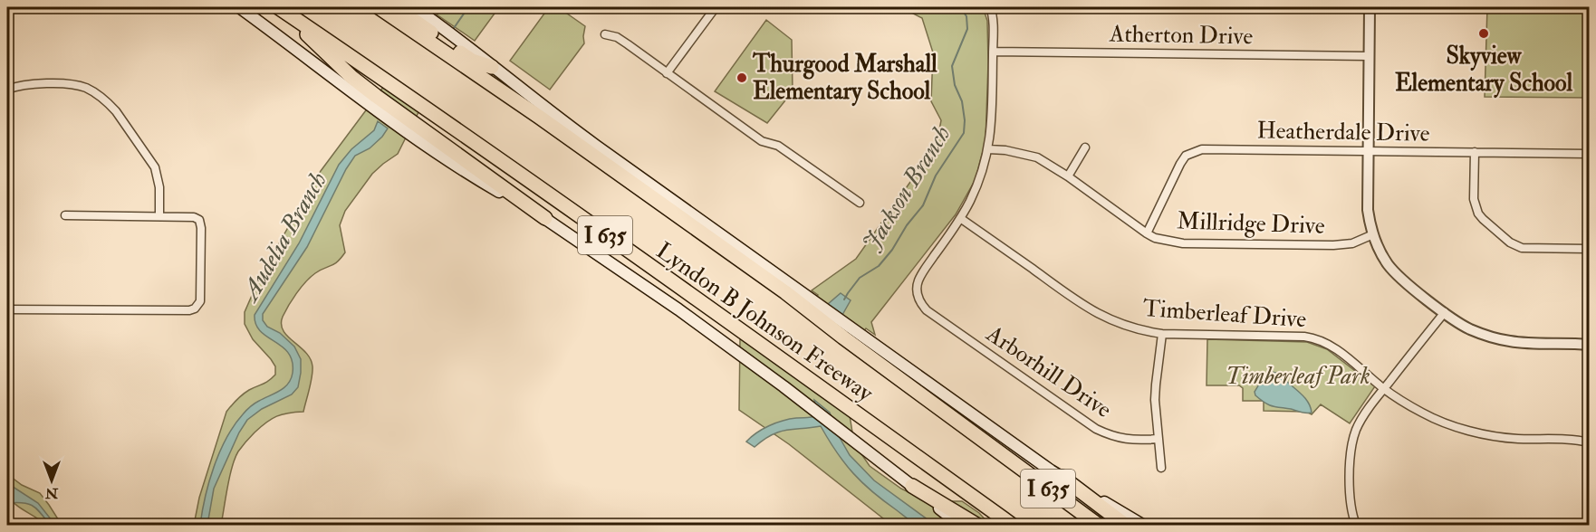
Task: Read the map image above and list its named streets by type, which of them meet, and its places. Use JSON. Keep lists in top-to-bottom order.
{
  "streets": {
    "highway": ["I 635", "Lyndon B Johnson Freeway"],
    "street": [
      "Atherton Drive",
      "Heatherdale Drive",
      "Millridge Drive",
      "Timberleaf Drive",
      "Arborhill Drive"
    ]
  },
  "crossings": [
    ["Heatherdale Drive", "Millridge Drive"],
    ["Timberleaf Drive", "Arborhill Drive"]
  ],
  "water": ["Jackson Branch", "Audelia Branch"],
  "parks": ["Timberleaf Park"],
  "places": ["Skyview Elementary School", "Thurgood Marshall Elementary School"],
  "north": "bottom"
}
